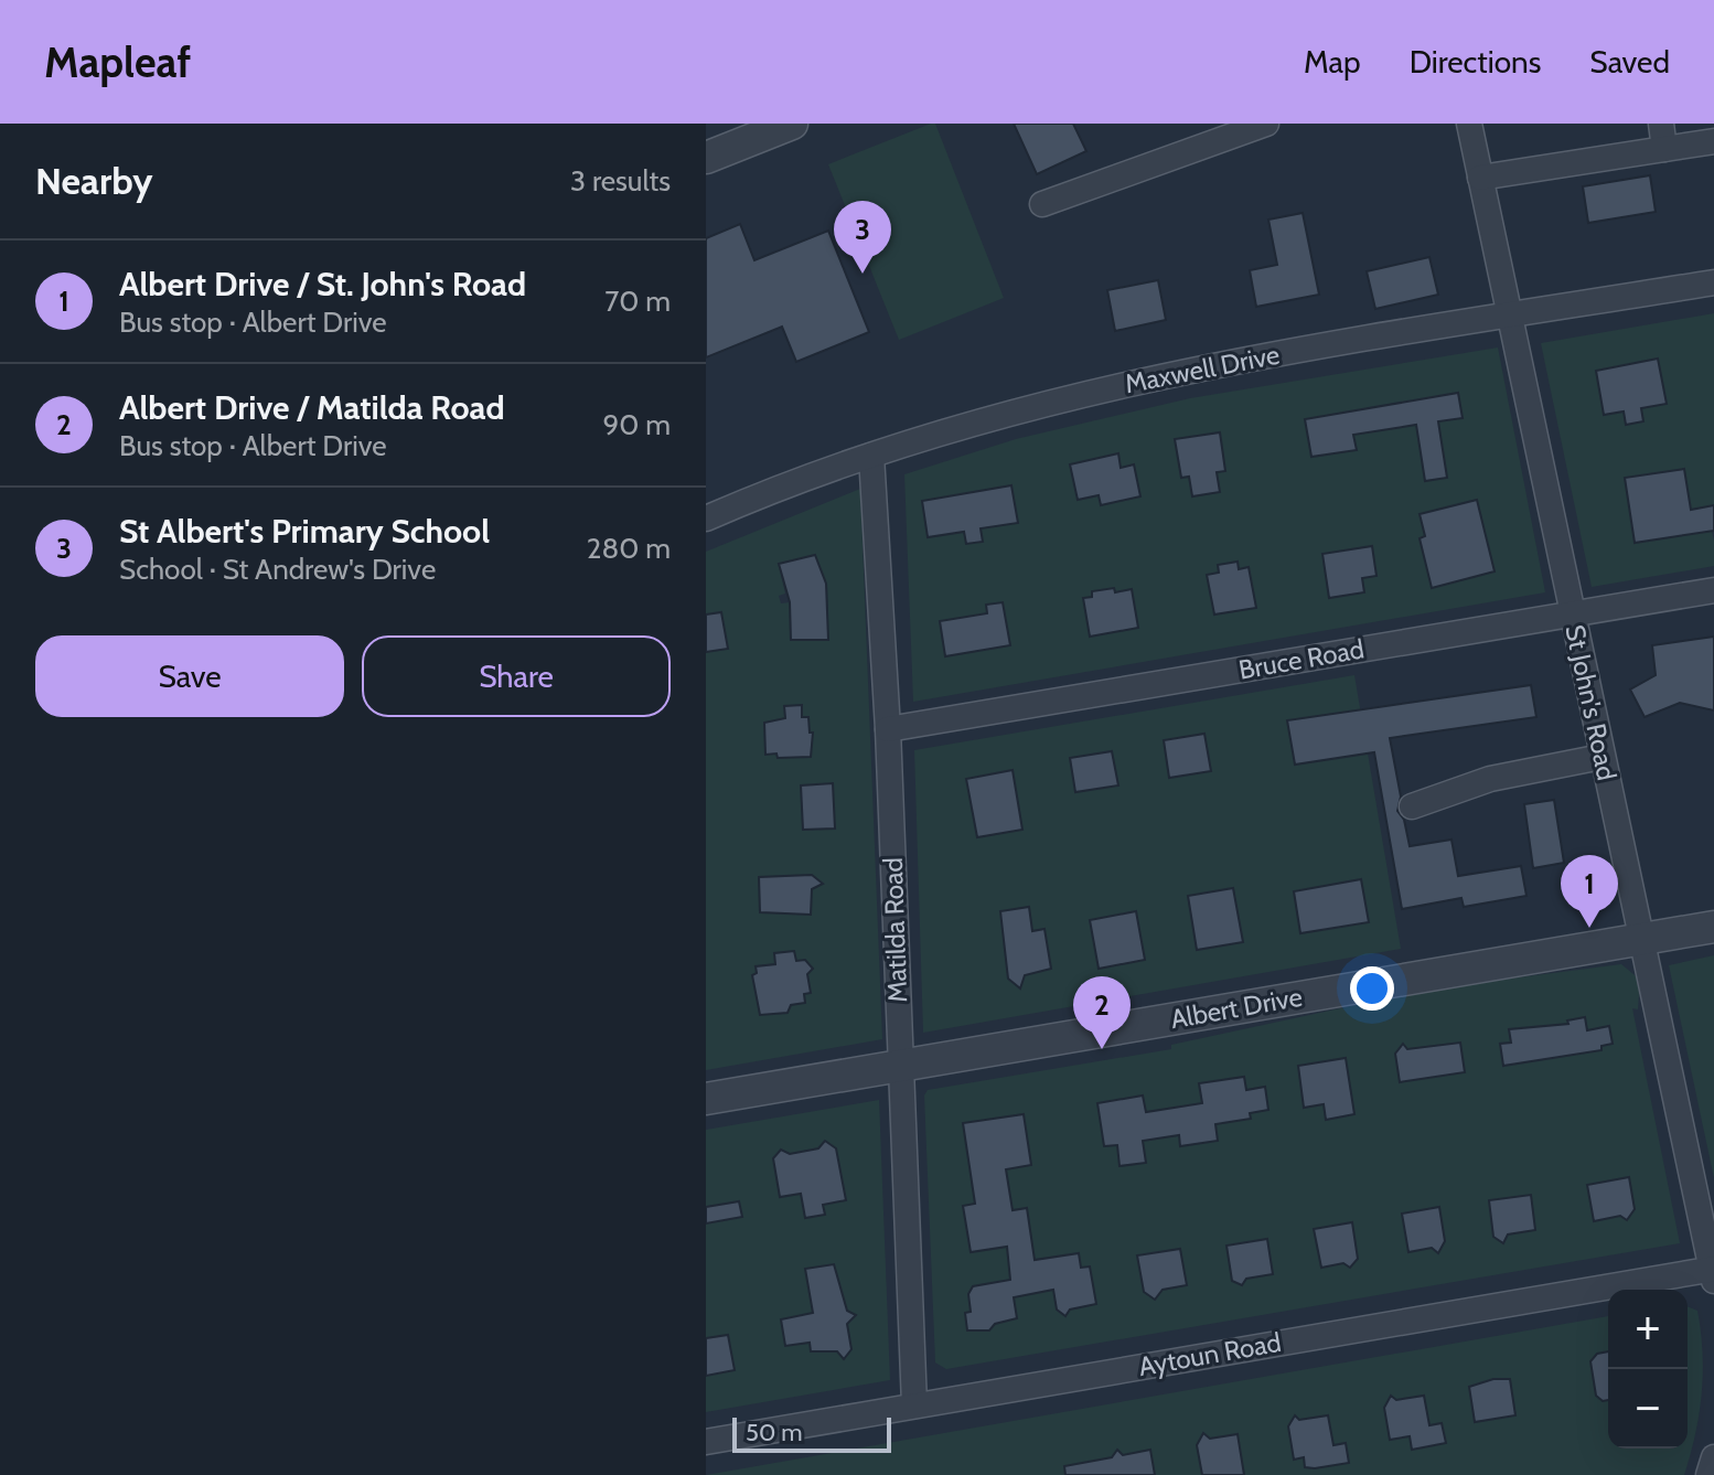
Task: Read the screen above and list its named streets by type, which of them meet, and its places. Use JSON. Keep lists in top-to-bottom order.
{
  "streets": {
    "street": [
      "Maxwell Drive",
      "Bruce Road",
      "St John's Road",
      "Matilda Road",
      "Albert Drive",
      "Aytoun Road"
    ]
  },
  "crossings": [
    ["Maxwell Drive", "St John's Road"],
    ["Maxwell Drive", "Matilda Road"],
    ["Bruce Road", "St John's Road"],
    ["Bruce Road", "Matilda Road"],
    ["St John's Road", "Albert Drive"],
    ["St John's Road", "Aytoun Road"],
    ["Matilda Road", "Albert Drive"],
    ["Matilda Road", "Aytoun Road"]
  ],
  "scale_bar": "50 m",
  "page": {
    "header": "Mapleaf",
    "nav": ["Map", "Directions", "Saved"],
    "heading": ["Nearby", "3 results"],
    "pins": ["3", "1", "2"],
    "list": [
      {
        "mark": "1",
        "name": "Albert Drive / St. John's Road",
        "note": "Bus stop · Albert Drive",
        "value": "70 m"
      },
      {
        "mark": "2",
        "name": "Albert Drive / Matilda Road",
        "note": "Bus stop · Albert Drive",
        "value": "90 m"
      },
      {
        "mark": "3",
        "name": "St Albert's Primary School",
        "note": "School · St Andrew's Drive",
        "value": "280 m"
      }
    ],
    "buttons": ["Save", "Share"],
    "map_buttons": ["+", "−"],
    "scale": "50 m"
  }
}
